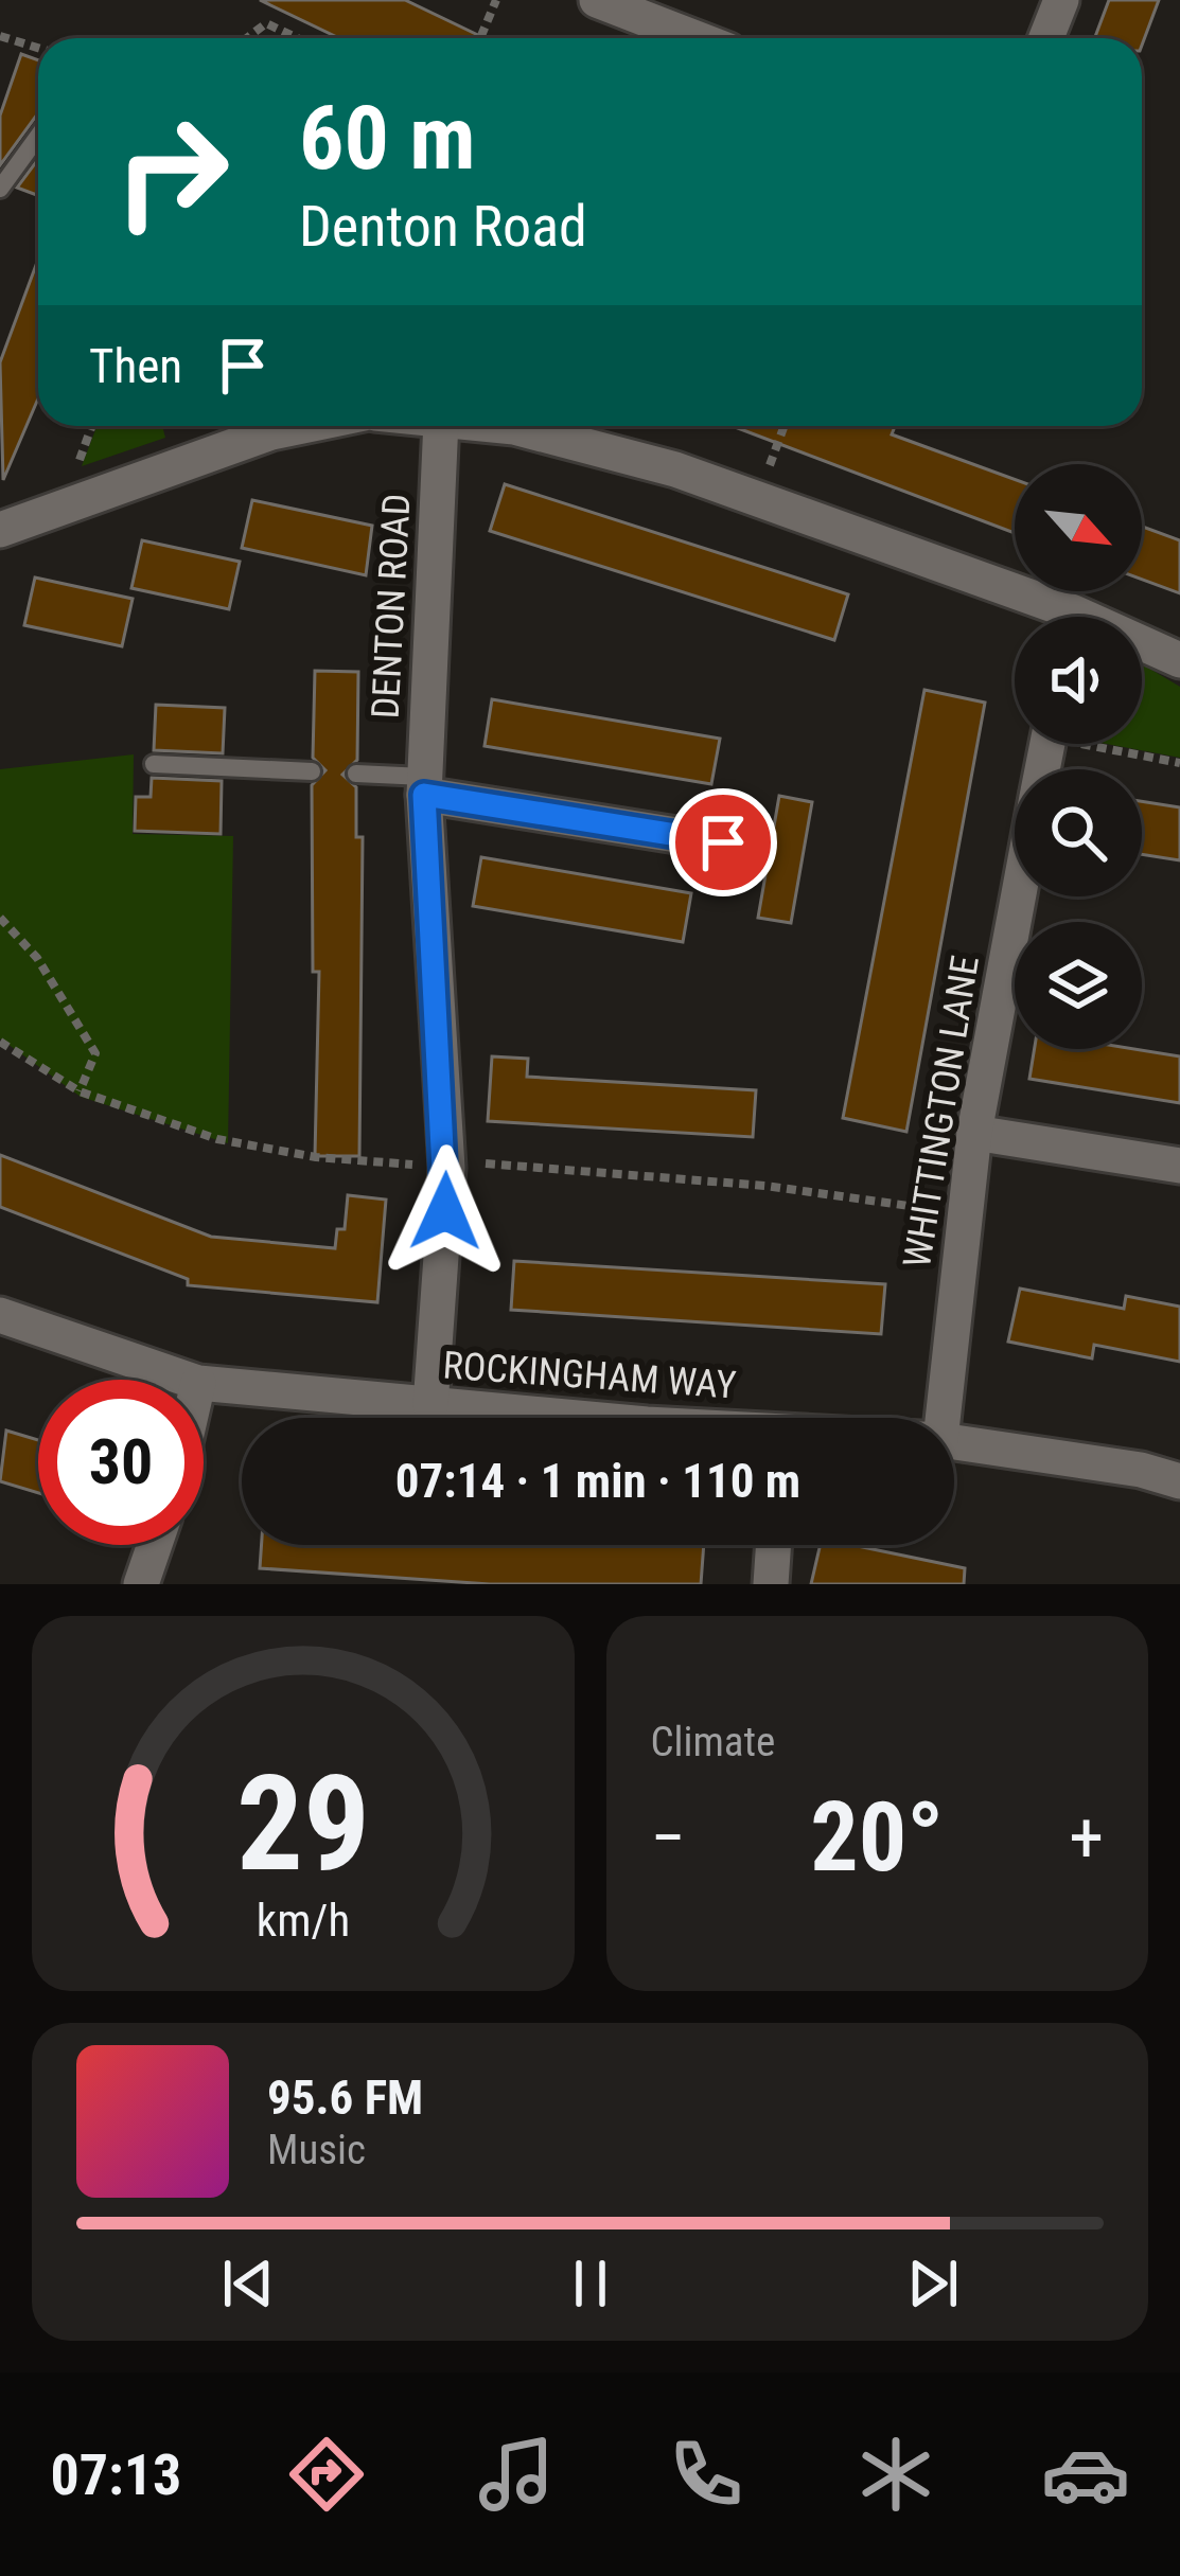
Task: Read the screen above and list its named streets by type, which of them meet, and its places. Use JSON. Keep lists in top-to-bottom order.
{
  "streets": {
    "street": ["DENTON ROAD", "WHITTINGTON LANE", "ROCKINGHAM WAY"]
  },
  "crossings": [
    ["DENTON ROAD", "ROCKINGHAM WAY"]
  ],
  "north": "bottom right",
  "page": {
    "turn": ["60 m", "Denton Road"],
    "then": "Then",
    "limit": "30",
    "trip": "07:14 · 1 min · 110 m",
    "tile": "Climate",
    "heat": ["−", "20°", "+"],
    "song": ["95.6 FM", "Music"],
    "tabs": "07:13",
    "gauge": ["29", "km/h"]
  }
}
